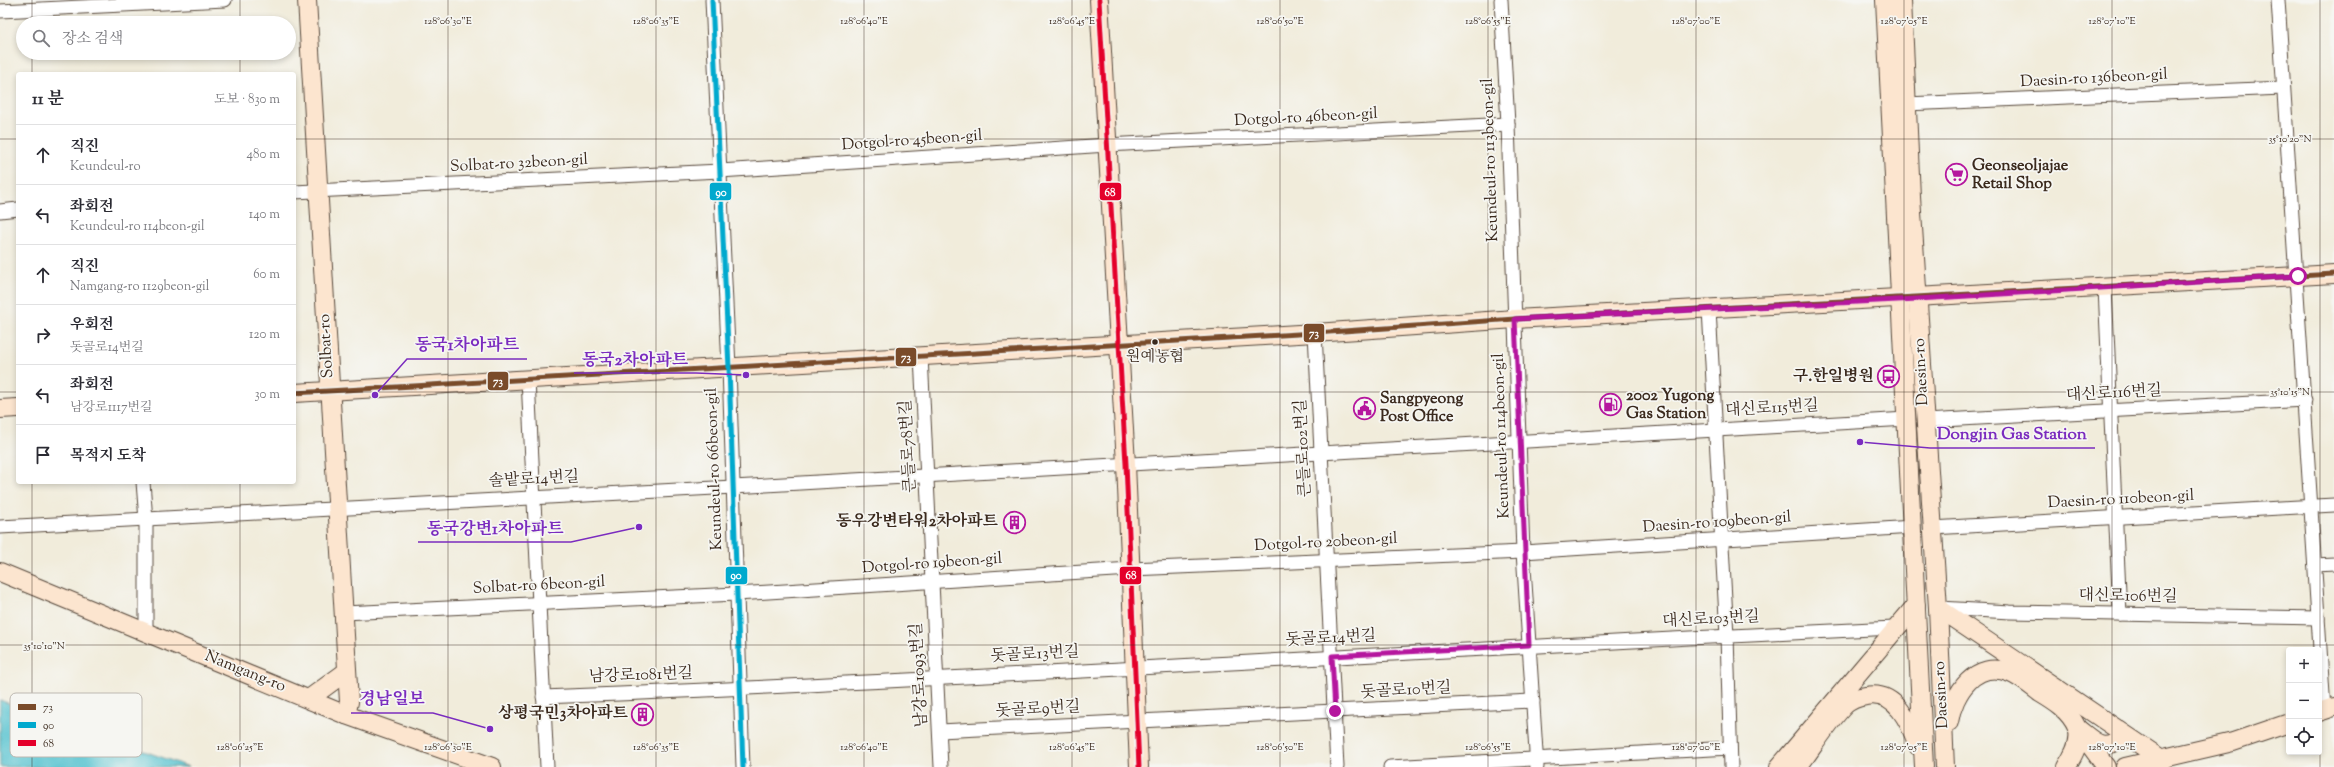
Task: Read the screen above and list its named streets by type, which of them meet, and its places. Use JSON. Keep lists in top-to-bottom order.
{
  "streets": {
    "street": [
      "Daesin-ro 136beon-gil",
      "Dotgol-ro 46beon-gil",
      "Dotgol-ro 45beon-gil",
      "Keundeul-ro 113beon-gil",
      "Solbat-ro 32beon-gil",
      "Solbat-ro",
      "Daesin-ro",
      "대신로116번길",
      "대신로115번길",
      "Keundeul-ro 114beon-gil",
      "큰들로78번길",
      "큰들로102번길",
      "Keundeul-ro 66beon-gil",
      "솔밭로14번길",
      "Daesin-ro 110beon-gil",
      "Daesin-ro 109beon-gil",
      "Dotgol-ro 20beon-gil",
      "Dotgol-ro 19beon-gil",
      "Solbat-ro 6beon-gil",
      "대신로106번길",
      "대신로103번길",
      "돗골로14번길",
      "돗골로13번길",
      "Namgang-ro",
      "남강로1093번길",
      "남강로1081번길",
      "돗골로10번길",
      "돗골로9번길"
    ]
  },
  "crossings": [
    ["Daesin-ro 136beon-gil", "Daesin-ro"],
    ["Dotgol-ro 46beon-gil", "Dotgol-ro 45beon-gil"],
    ["Dotgol-ro 46beon-gil", "Keundeul-ro 113beon-gil"],
    ["Dotgol-ro 45beon-gil", "Solbat-ro 32beon-gil"],
    ["Dotgol-ro 45beon-gil", "Keundeul-ro 66beon-gil"],
    ["Keundeul-ro 113beon-gil", "Keundeul-ro 114beon-gil"],
    ["Solbat-ro 32beon-gil", "Solbat-ro"],
    ["Solbat-ro 32beon-gil", "Keundeul-ro 66beon-gil"],
    ["Solbat-ro", "솔밭로14번길"],
    ["Solbat-ro", "Solbat-ro 6beon-gil"],
    ["Solbat-ro", "Namgang-ro"],
    ["Daesin-ro", "대신로116번길"],
    ["Daesin-ro", "대신로115번길"],
    ["Daesin-ro", "Daesin-ro 110beon-gil"],
    ["Daesin-ro", "Daesin-ro 109beon-gil"],
    ["Daesin-ro", "대신로106번길"],
    ["대신로115번길", "Keundeul-ro 114beon-gil"],
    ["대신로115번길", "큰들로102번길"],
    ["대신로115번길", "솔밭로14번길"],
    ["Keundeul-ro 114beon-gil", "Daesin-ro 109beon-gil"],
    ["Keundeul-ro 114beon-gil", "Dotgol-ro 20beon-gil"],
    ["Keundeul-ro 114beon-gil", "대신로103번길"],
    ["Keundeul-ro 114beon-gil", "돗골로14번길"],
    ["Keundeul-ro 114beon-gil", "돗골로10번길"],
    ["큰들로78번길", "솔밭로14번길"],
    ["큰들로78번길", "Dotgol-ro 19beon-gil"],
    ["큰들로78번길", "남강로1093번길"],
    ["큰들로102번길", "Dotgol-ro 20beon-gil"],
    ["큰들로102번길", "돗골로14번길"],
    ["큰들로102번길", "돗골로10번길"],
    ["Keundeul-ro 66beon-gil", "솔밭로14번길"],
    ["Keundeul-ro 66beon-gil", "Dotgol-ro 19beon-gil"],
    ["Keundeul-ro 66beon-gil", "Solbat-ro 6beon-gil"],
    ["Keundeul-ro 66beon-gil", "돗골로13번길"],
    ["Keundeul-ro 66beon-gil", "남강로1081번길"],
    ["Daesin-ro 109beon-gil", "Dotgol-ro 20beon-gil"],
    ["Dotgol-ro 20beon-gil", "Dotgol-ro 19beon-gil"],
    ["Dotgol-ro 19beon-gil", "Solbat-ro 6beon-gil"],
    ["Dotgol-ro 19beon-gil", "남강로1093번길"],
    ["대신로103번길", "돗골로14번길"],
    ["돗골로14번길", "돗골로13번길"],
    ["돗골로13번길", "남강로1093번길"],
    ["돗골로13번길", "남강로1081번길"],
    ["남강로1093번길", "돗골로9번길"],
    ["돗골로10번길", "돗골로9번길"]
  ],
  "places": {
    "supermarket": ["Geonseoljajae Retail Shop"],
    "other": [
      "원예농협",
      "동국2차아파트",
      "동국1차아파트",
      "Dongjin Gas Station",
      "동국강변1차아파트",
      "경남일보"
    ],
    "bus stop": ["구.한일병원"],
    "fuel station": ["2002 Yugong Gas Station"],
    "public building": ["Sangpyeong Post Office"],
    "building": ["동우강변타워2차아파트", "상평국민3차아파트"]
  },
  "lines": ["transit line 90", "transit line 68", "transit line 73"],
  "legend": ["73", "90", "68"],
  "page": {
    "search": "장소 검색",
    "heading": ["11 분", "도보 · 830 m"],
    "list": [
      ["직진", "Keundeul-ro", "480 m"],
      ["좌회전", "Keundeul-ro 114beon-gil", "140 m"],
      ["직진", "Namgang-ro 1129beon-gil", "60 m"],
      ["우회전", "돗골로14번길", "120 m"],
      ["좌회전", "남강로1117번길", "30 m"],
      "목적지 도착"
    ],
    "map_buttons": ["+", "−"]
  },
  "coordinates": [
    "128°06'30\"E",
    "128°06'35\"E",
    "128°06'40\"E",
    "128°06'45\"E",
    "128°06'50\"E",
    "128°06'55\"E",
    "128°07'00\"E",
    "128°07'05\"E",
    "128°07'10\"E",
    "35°10'20\"N",
    "35°10'15\"N",
    "35°10'10\"N",
    "128°06'25\"E"
  ]
}
